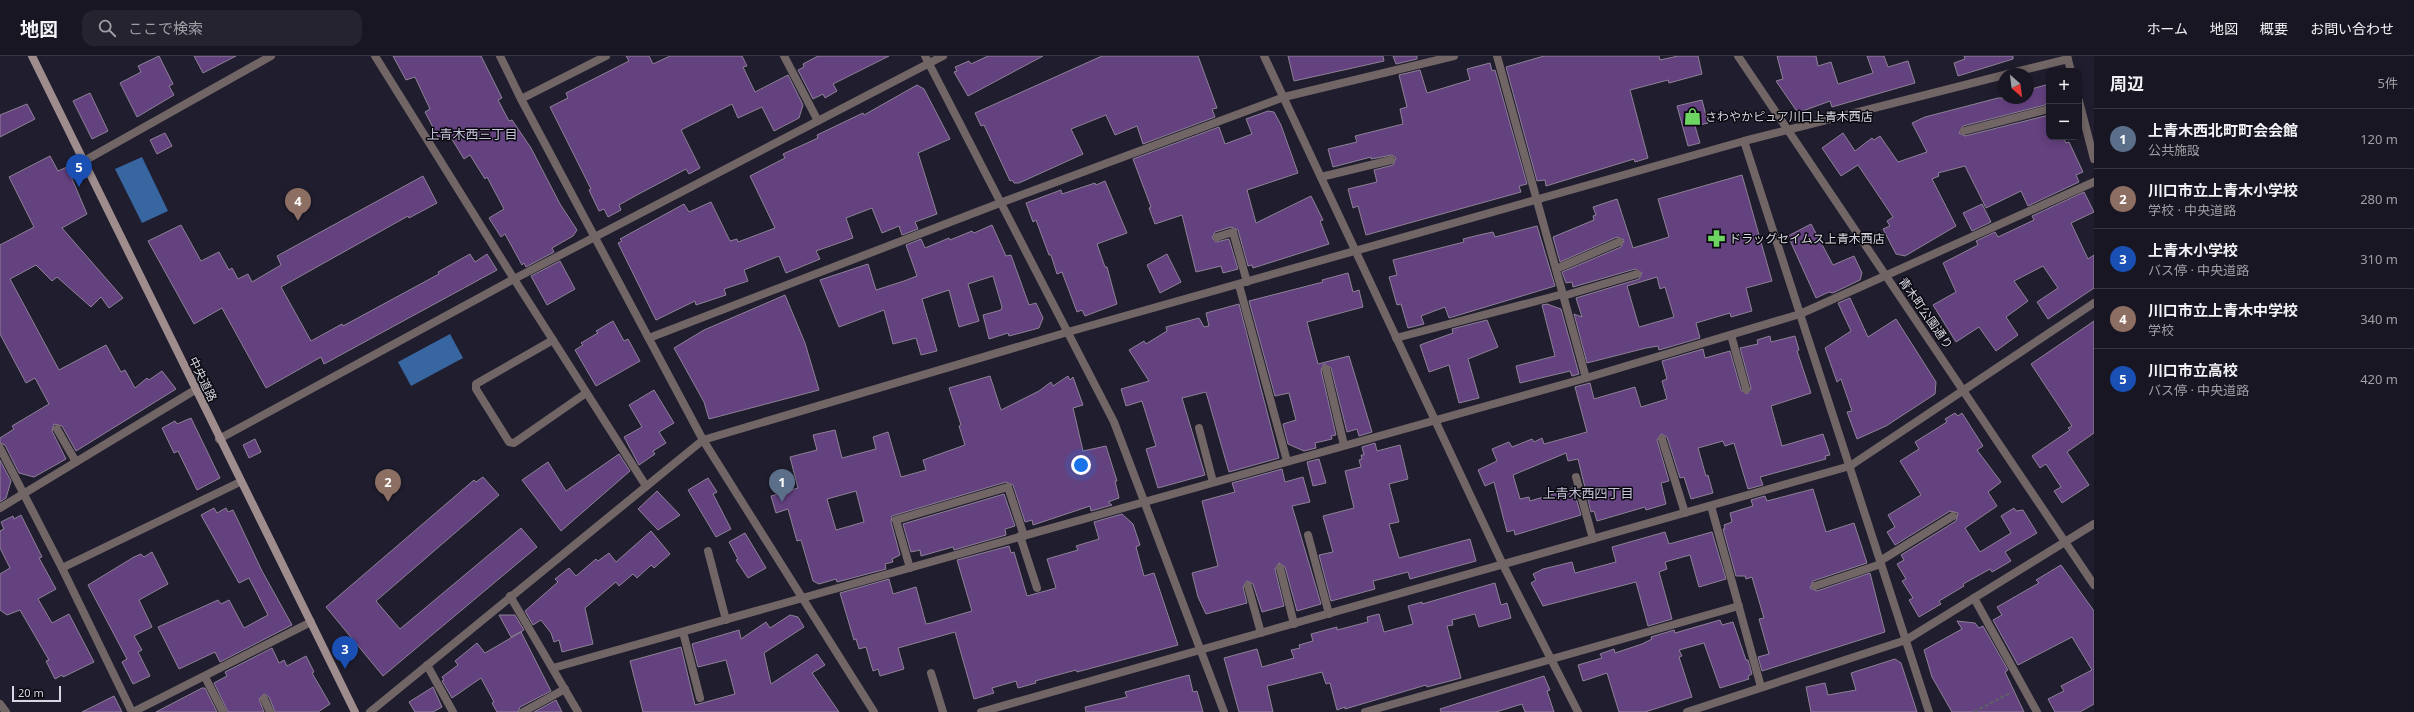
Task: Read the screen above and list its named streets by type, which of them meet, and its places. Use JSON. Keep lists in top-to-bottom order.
{
  "streets": {
    "main road": ["中央道路"],
    "street": ["青木町公園通り"]
  },
  "districts": ["上青木西三丁目", "上青木西四丁目"],
  "places": {
    "shop": ["さわやかピュア川口上青木西店"],
    "pharmacy": ["ドラッグセイムス上青木西店"]
  },
  "scale_bar": "20 m",
  "north": "bottom right",
  "page": {
    "header": "地図",
    "search": "ここで検索",
    "nav": [
      "ホーム",
      "地図",
      "概要",
      "お問い合わせ"
    ],
    "heading": ["周辺", "5件"],
    "map_buttons": ["+", "−"],
    "list": [
      {
        "mark": "1",
        "name": "上青木西北町町会会館",
        "note": "公共施設",
        "value": "120 m"
      },
      {
        "mark": "2",
        "name": "川口市立上青木小学校",
        "note": "学校 · 中央道路",
        "value": "280 m"
      },
      {
        "mark": "3",
        "name": "上青木小学校",
        "note": "バス停 · 中央道路",
        "value": "310 m"
      },
      {
        "mark": "4",
        "name": "川口市立上青木中学校",
        "note": "学校",
        "value": "340 m"
      },
      {
        "mark": "5",
        "name": "川口市立高校",
        "note": "バス停 · 中央道路",
        "value": "420 m"
      }
    ],
    "pins": [
      "5",
      "4",
      "1",
      "2",
      "3"
    ],
    "scale": "20 m"
  }
}
